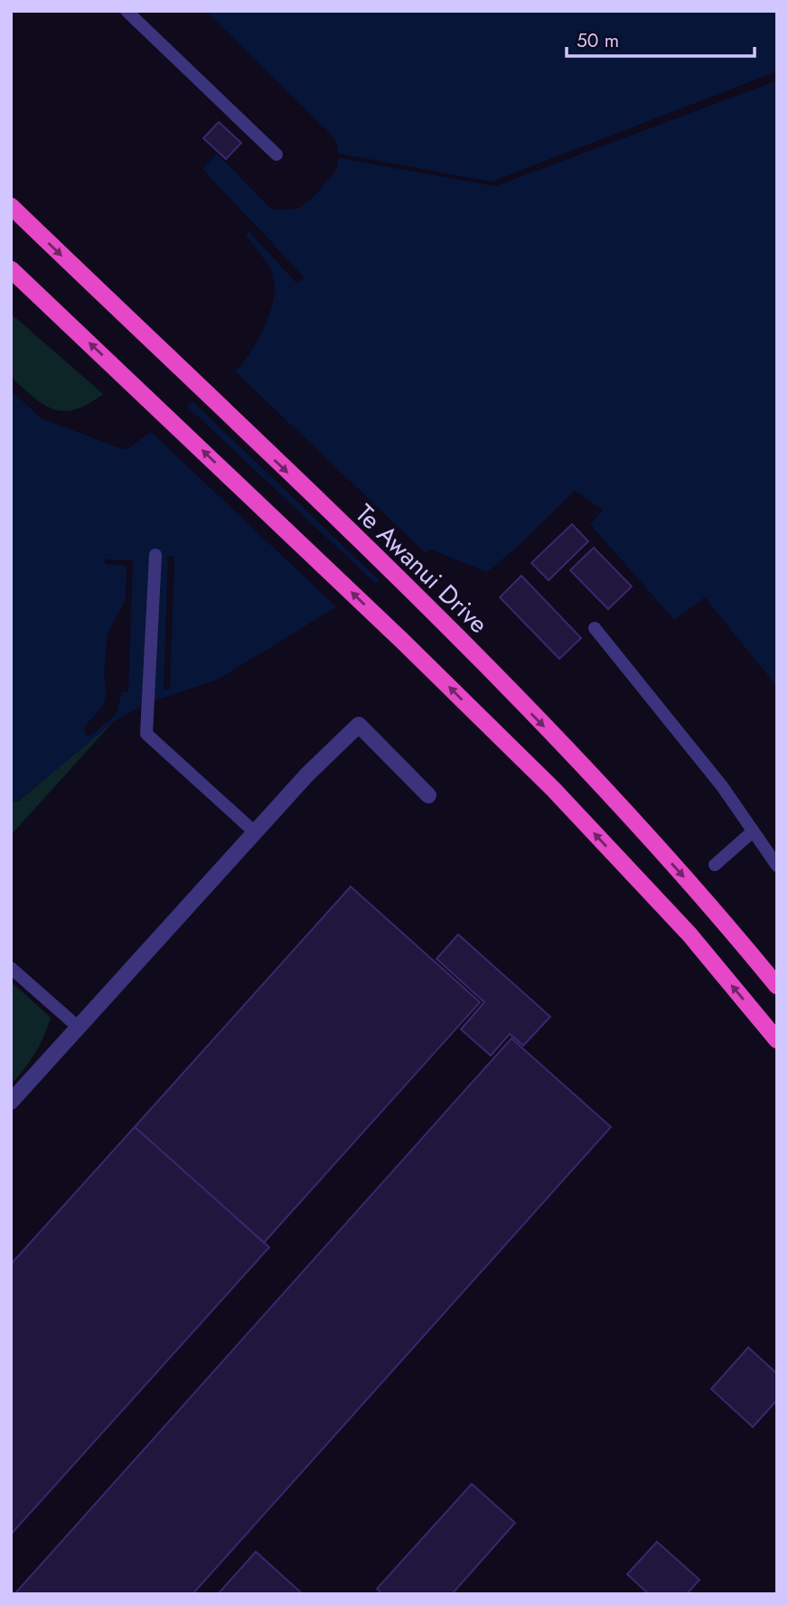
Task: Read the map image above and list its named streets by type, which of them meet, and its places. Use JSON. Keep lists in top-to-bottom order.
{
  "streets": {
    "highway": ["Te Awanui Drive"]
  },
  "scale_bar": "50 m"
}
